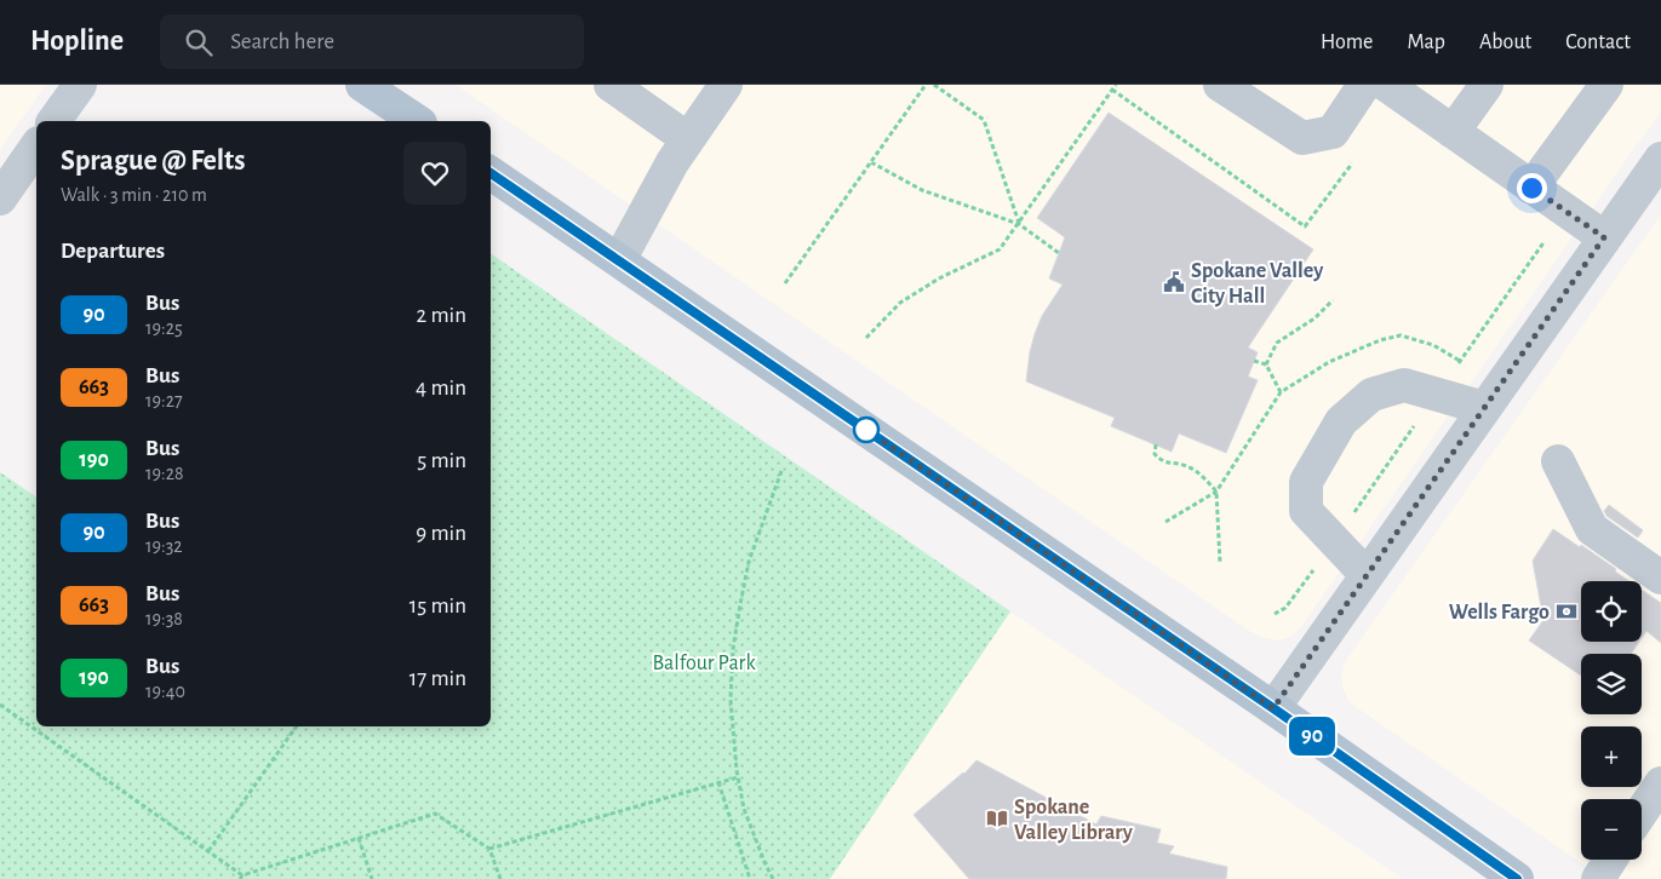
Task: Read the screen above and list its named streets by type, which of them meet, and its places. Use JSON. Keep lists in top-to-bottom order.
{
  "parks": ["Balfour Park"],
  "places": {
    "public building": ["Spokane Valley City Hall"],
    "bank": ["Wells Fargo"],
    "library": ["Spokane Valley Library"]
  },
  "lines": ["bus line 90"],
  "page": {
    "header": "Hopline",
    "search": "Search here",
    "nav": [
      "Home",
      "Map",
      "About",
      "Contact"
    ],
    "on_map": "90",
    "heading": [
      ["Sprague @ Felts", "Walk · 3 min · 210 m"],
      "Departures"
    ],
    "list": [
      {
        "mark": "90",
        "name": "Bus",
        "note": "19:25",
        "value": "2 min"
      },
      {
        "mark": "663",
        "name": "Bus",
        "note": "19:27",
        "value": "4 min"
      },
      {
        "mark": "190",
        "name": "Bus",
        "note": "19:28",
        "value": "5 min"
      },
      {
        "mark": "90",
        "name": "Bus",
        "note": "19:32",
        "value": "9 min"
      },
      {
        "mark": "663",
        "name": "Bus",
        "note": "19:38",
        "value": "15 min"
      },
      {
        "mark": "190",
        "name": "Bus",
        "note": "19:40",
        "value": "17 min"
      }
    ],
    "map_buttons": ["+", "−"]
  }
}
